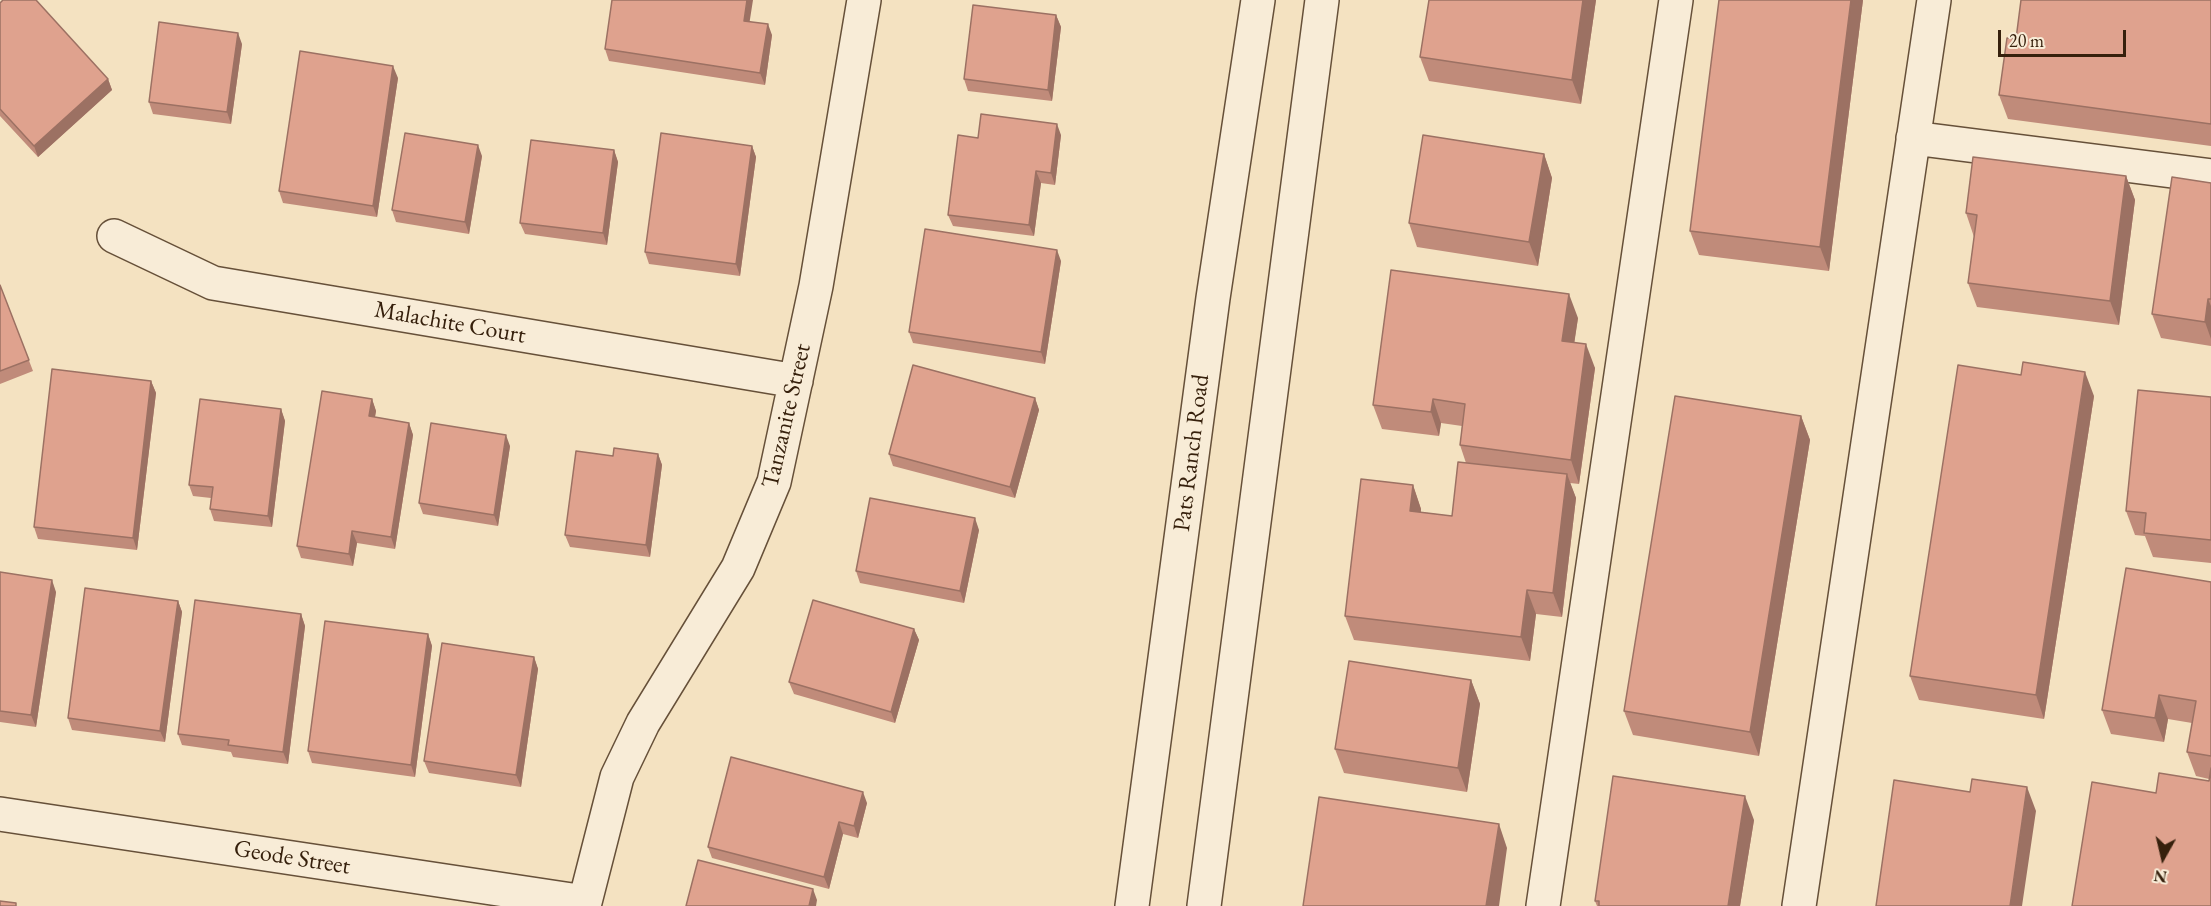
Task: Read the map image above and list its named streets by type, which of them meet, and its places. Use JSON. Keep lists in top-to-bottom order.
{
  "streets": {
    "street": [
      "Malachite Court",
      "Tanzanite Street",
      "Pats Ranch Road",
      "Geode Street"
    ]
  },
  "crossings": [
    ["Malachite Court", "Tanzanite Street"],
    ["Tanzanite Street", "Geode Street"]
  ],
  "scale_bar": "20 m",
  "north": "bottom"
}
